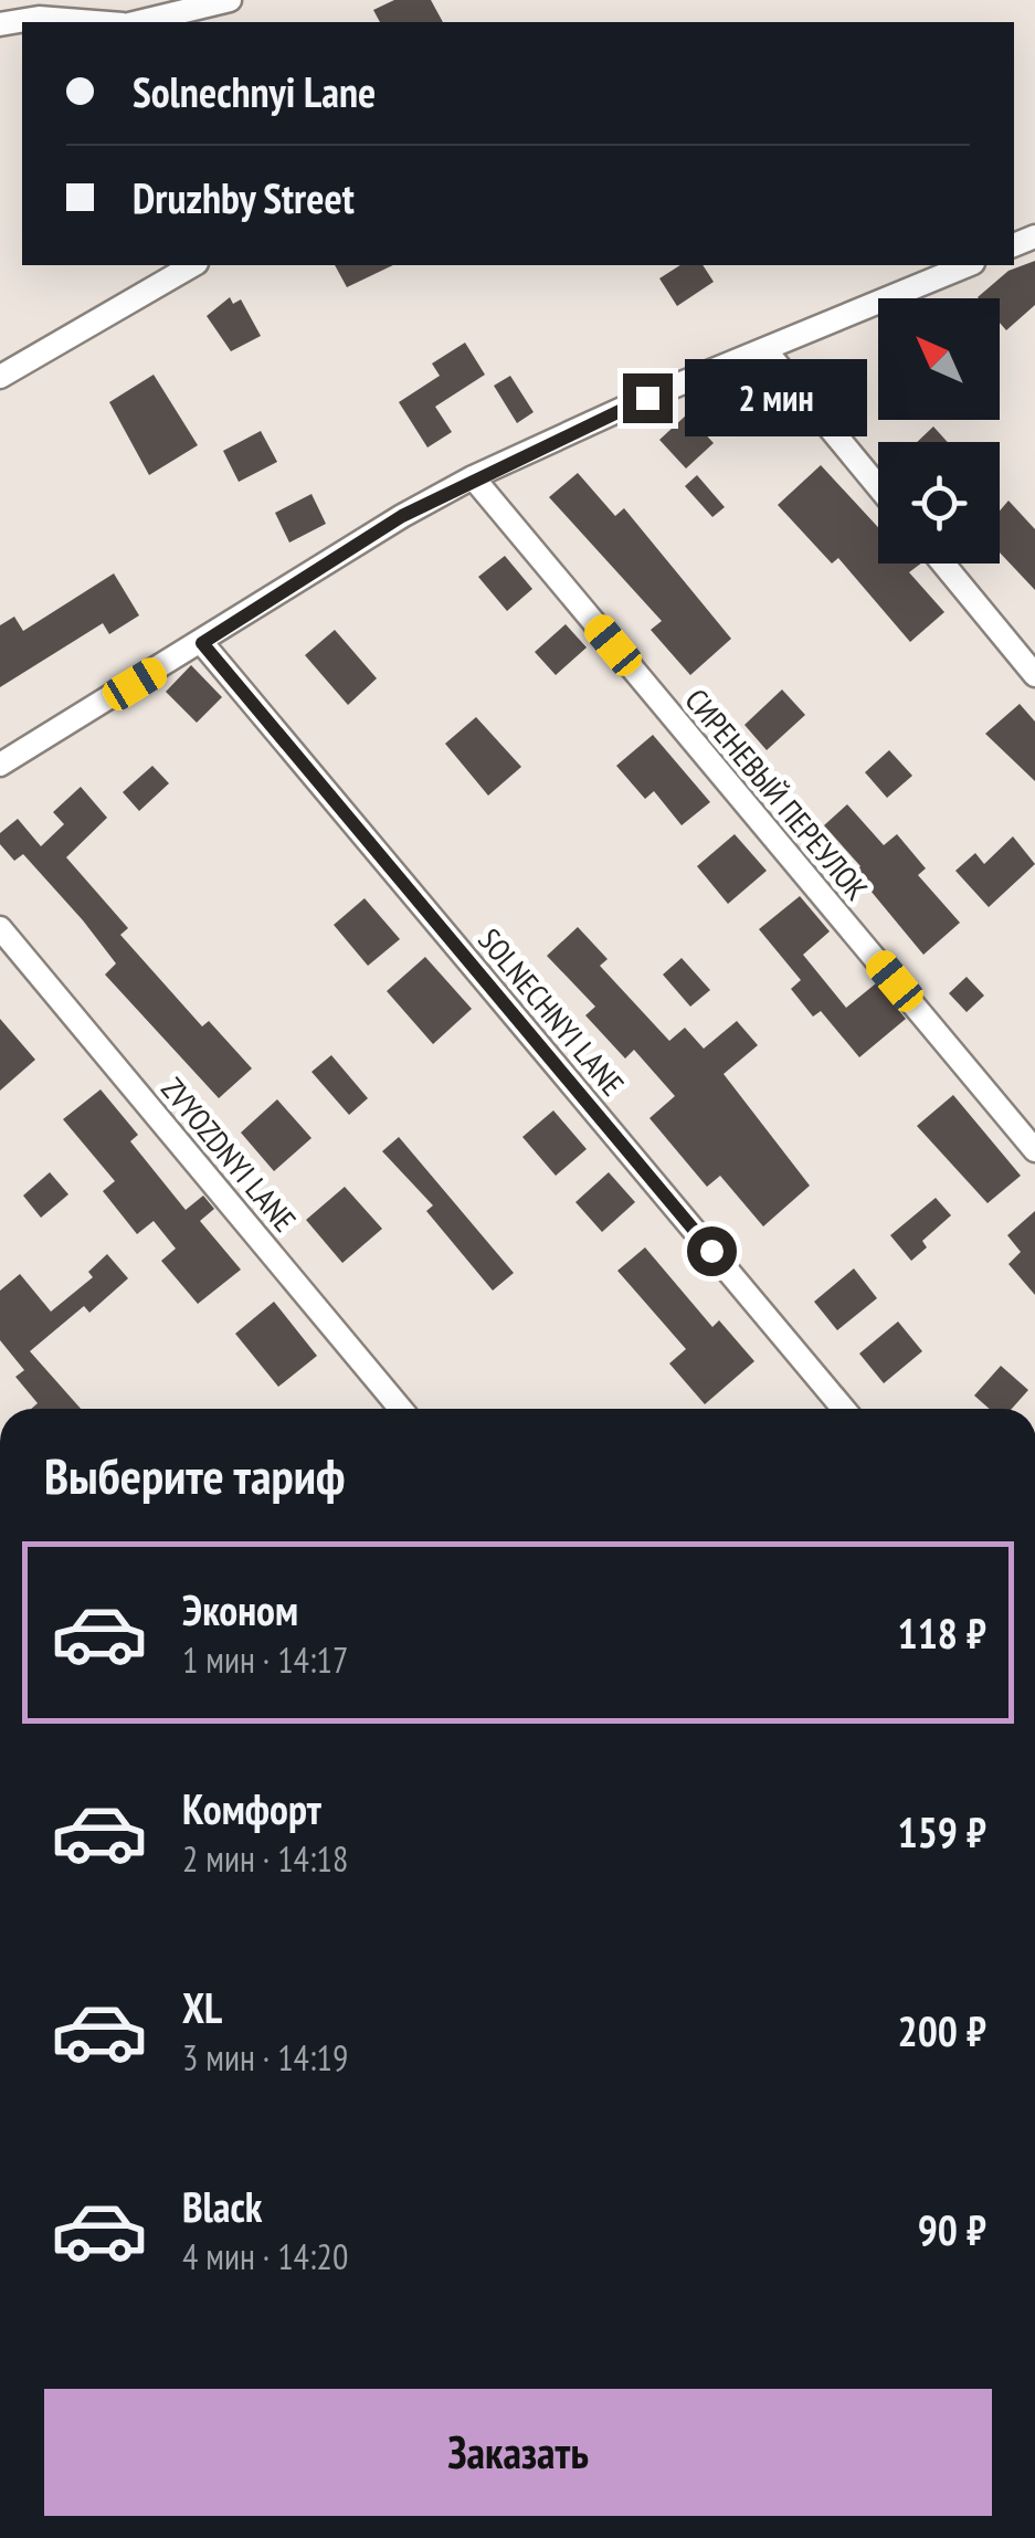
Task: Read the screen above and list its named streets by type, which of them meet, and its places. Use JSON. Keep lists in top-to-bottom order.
{
  "streets": {
    "street": ["СИРЕНЕВЫЙ ПЕРЕУЛОК", "SOLNECHNYI LANE", "ZVYOZDNYI LANE"]
  },
  "north": "top left",
  "page": {
    "banner": ["Solnechnyi Lane", "Druzhby Street"],
    "bubble": "2 мин",
    "heading": "Выберите тариф",
    "list": [
      {
        "name": "Эконом",
        "note": "1 мин · 14:17",
        "value": "118 ₽"
      },
      {
        "name": "Комфорт",
        "note": "2 мин · 14:18",
        "value": "159 ₽"
      },
      {
        "name": "XL",
        "note": "3 мин · 14:19",
        "value": "200 ₽"
      },
      {
        "name": "Black",
        "note": "4 мин · 14:20",
        "value": "90 ₽"
      }
    ],
    "buttons": "Заказать"
  }
}
